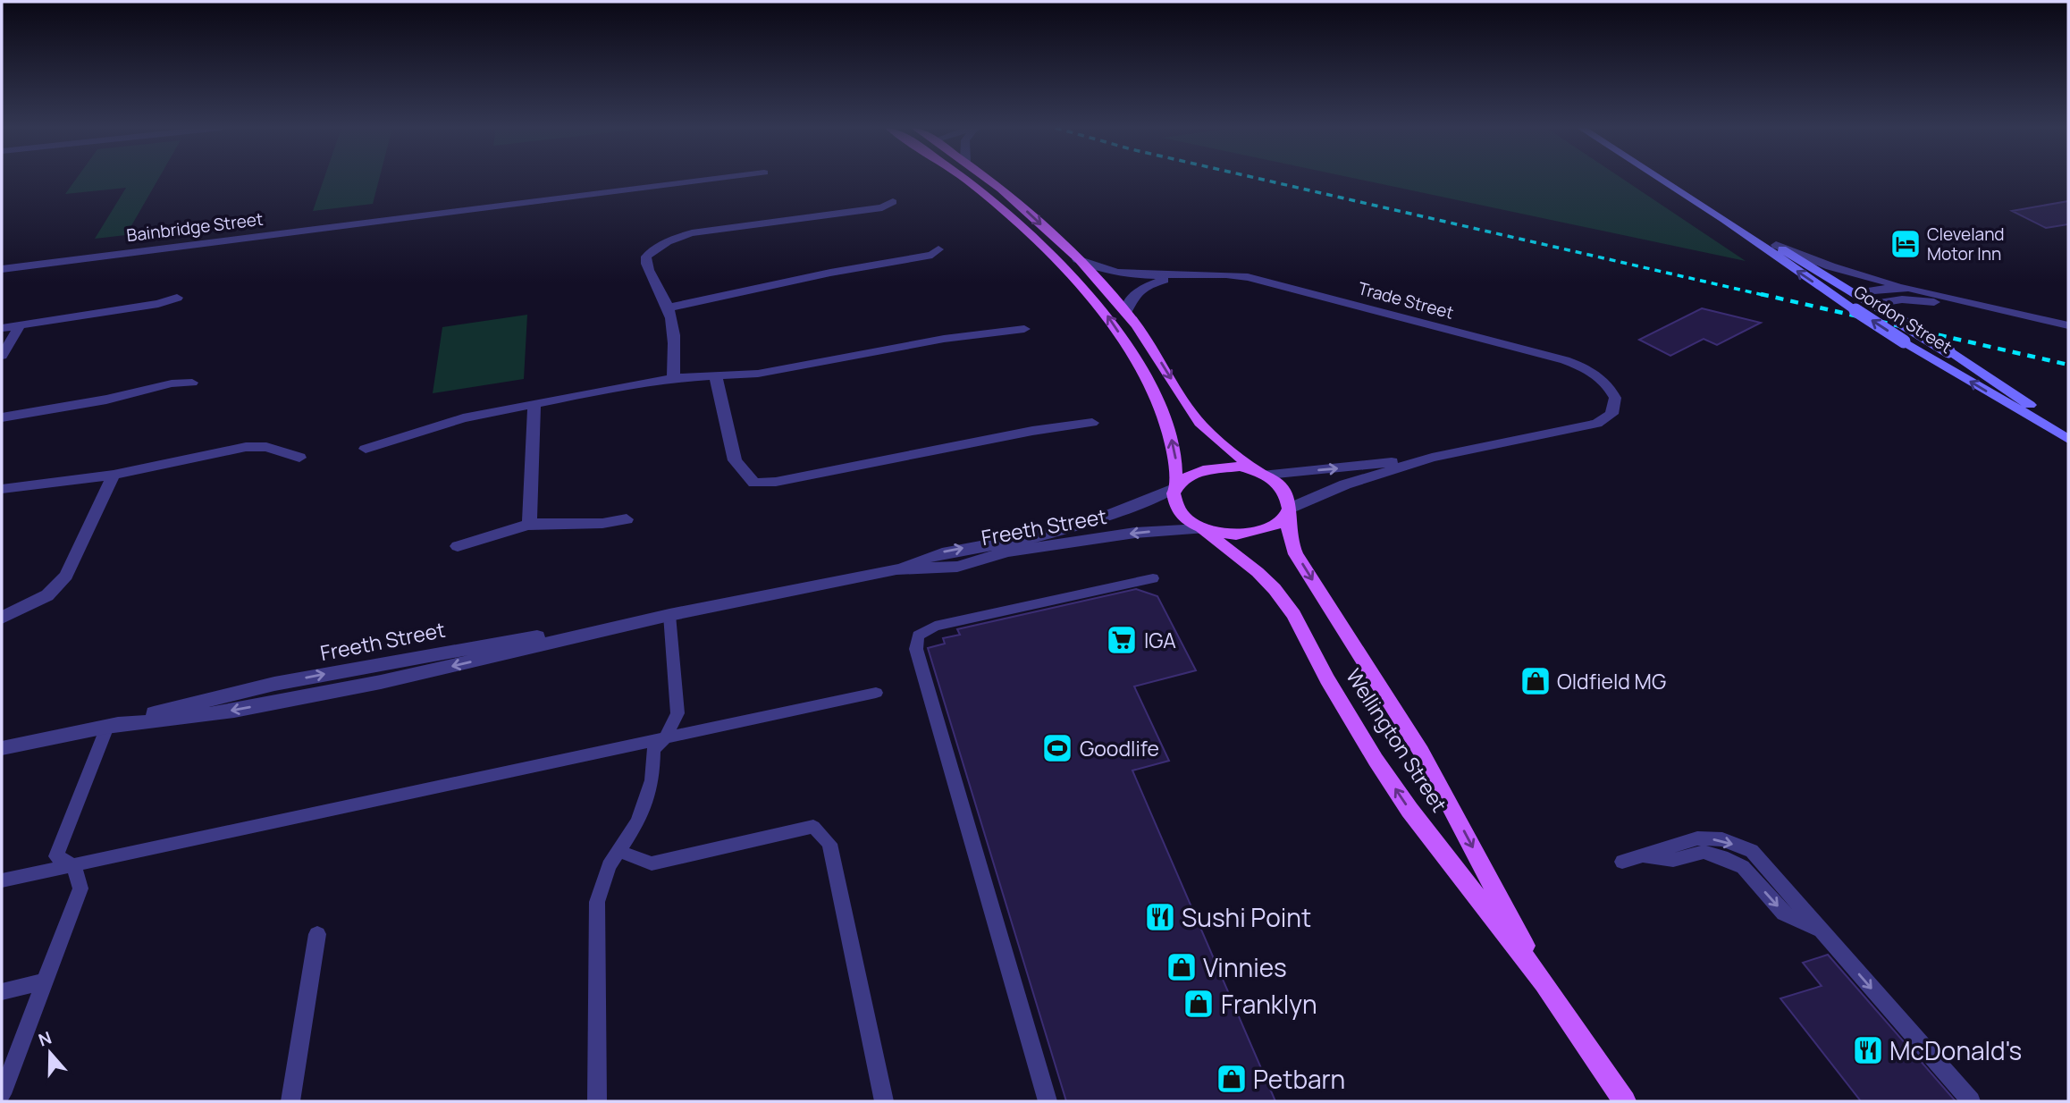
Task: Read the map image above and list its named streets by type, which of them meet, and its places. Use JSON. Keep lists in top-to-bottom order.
{
  "streets": {
    "main road": ["Wellington Street"],
    "street": [
      "Bainbridge Street",
      "Trade Street",
      "Gordon Street",
      "Freeth Street"
    ]
  },
  "crossings": [
    ["Freeth Street", "Wellington Street"]
  ],
  "places": {
    "hotel": ["Cleveland Motor Inn"],
    "supermarket": ["IGA"],
    "shop": [
      "Oldfield MG",
      "Vinnies",
      "Franklyn",
      "Petbarn"
    ],
    "sports": ["Goodlife"],
    "restaurant": ["Sushi Point", "McDonald's"]
  },
  "north": "top"
}
